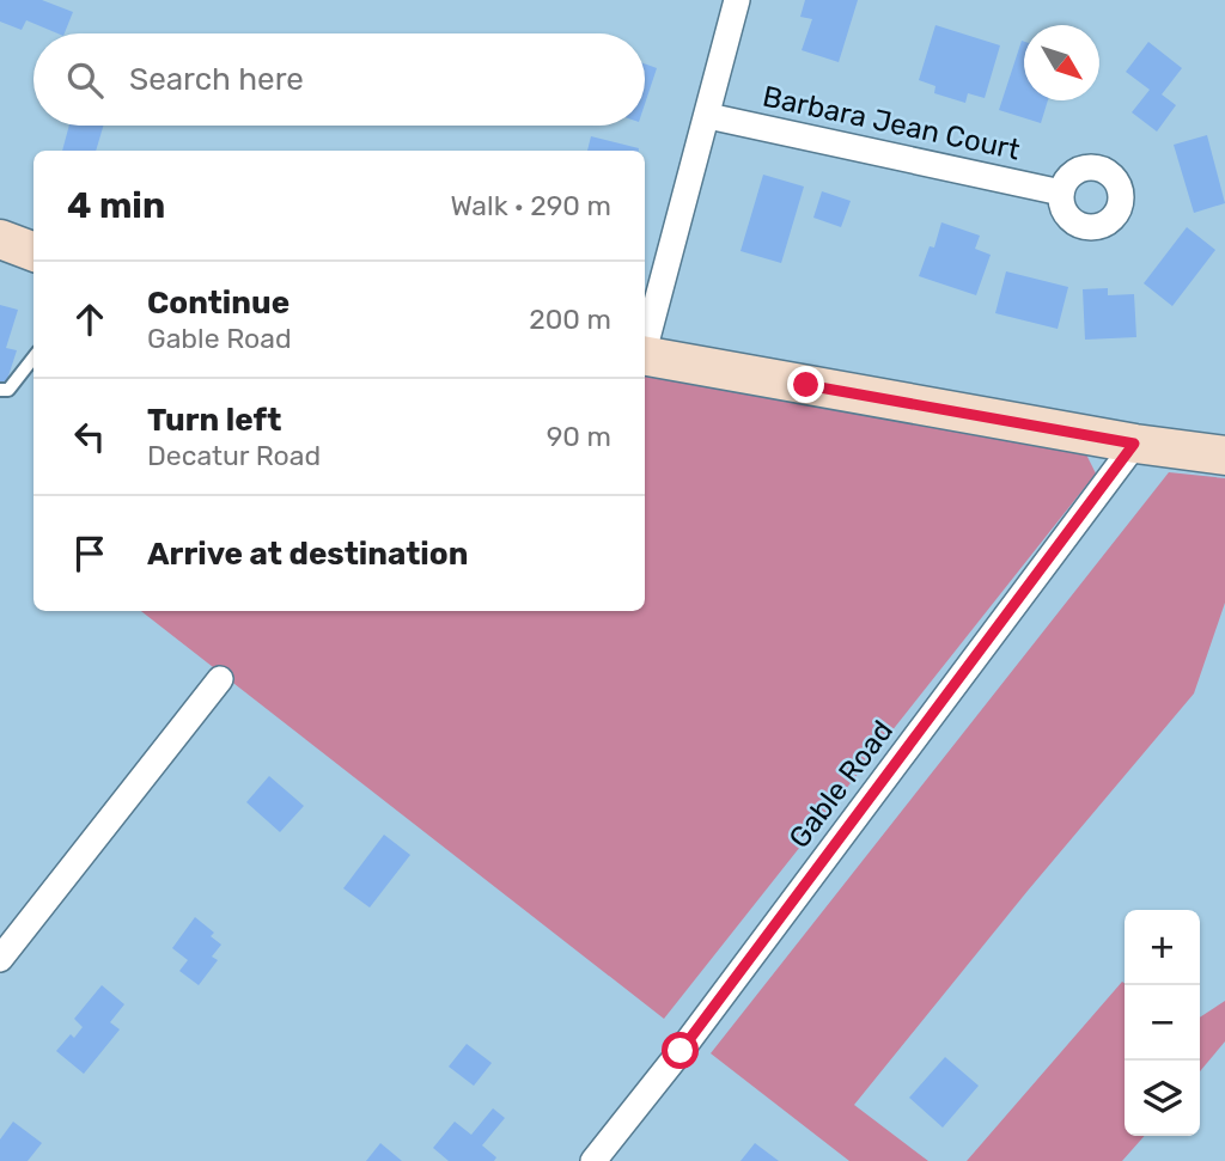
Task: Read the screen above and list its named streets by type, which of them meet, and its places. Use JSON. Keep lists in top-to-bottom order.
{
  "streets": {
    "street": ["Barbara Jean Court", "Gable Road"]
  },
  "north": "bottom right",
  "page": {
    "search": "Search here",
    "heading": ["4 min", "Walk · 290 m"],
    "list": [
      ["Continue", "Gable Road", "200 m"],
      ["Turn left", "Decatur Road", "90 m"],
      "Arrive at destination"
    ],
    "map_buttons": ["+", "−"]
  }
}
